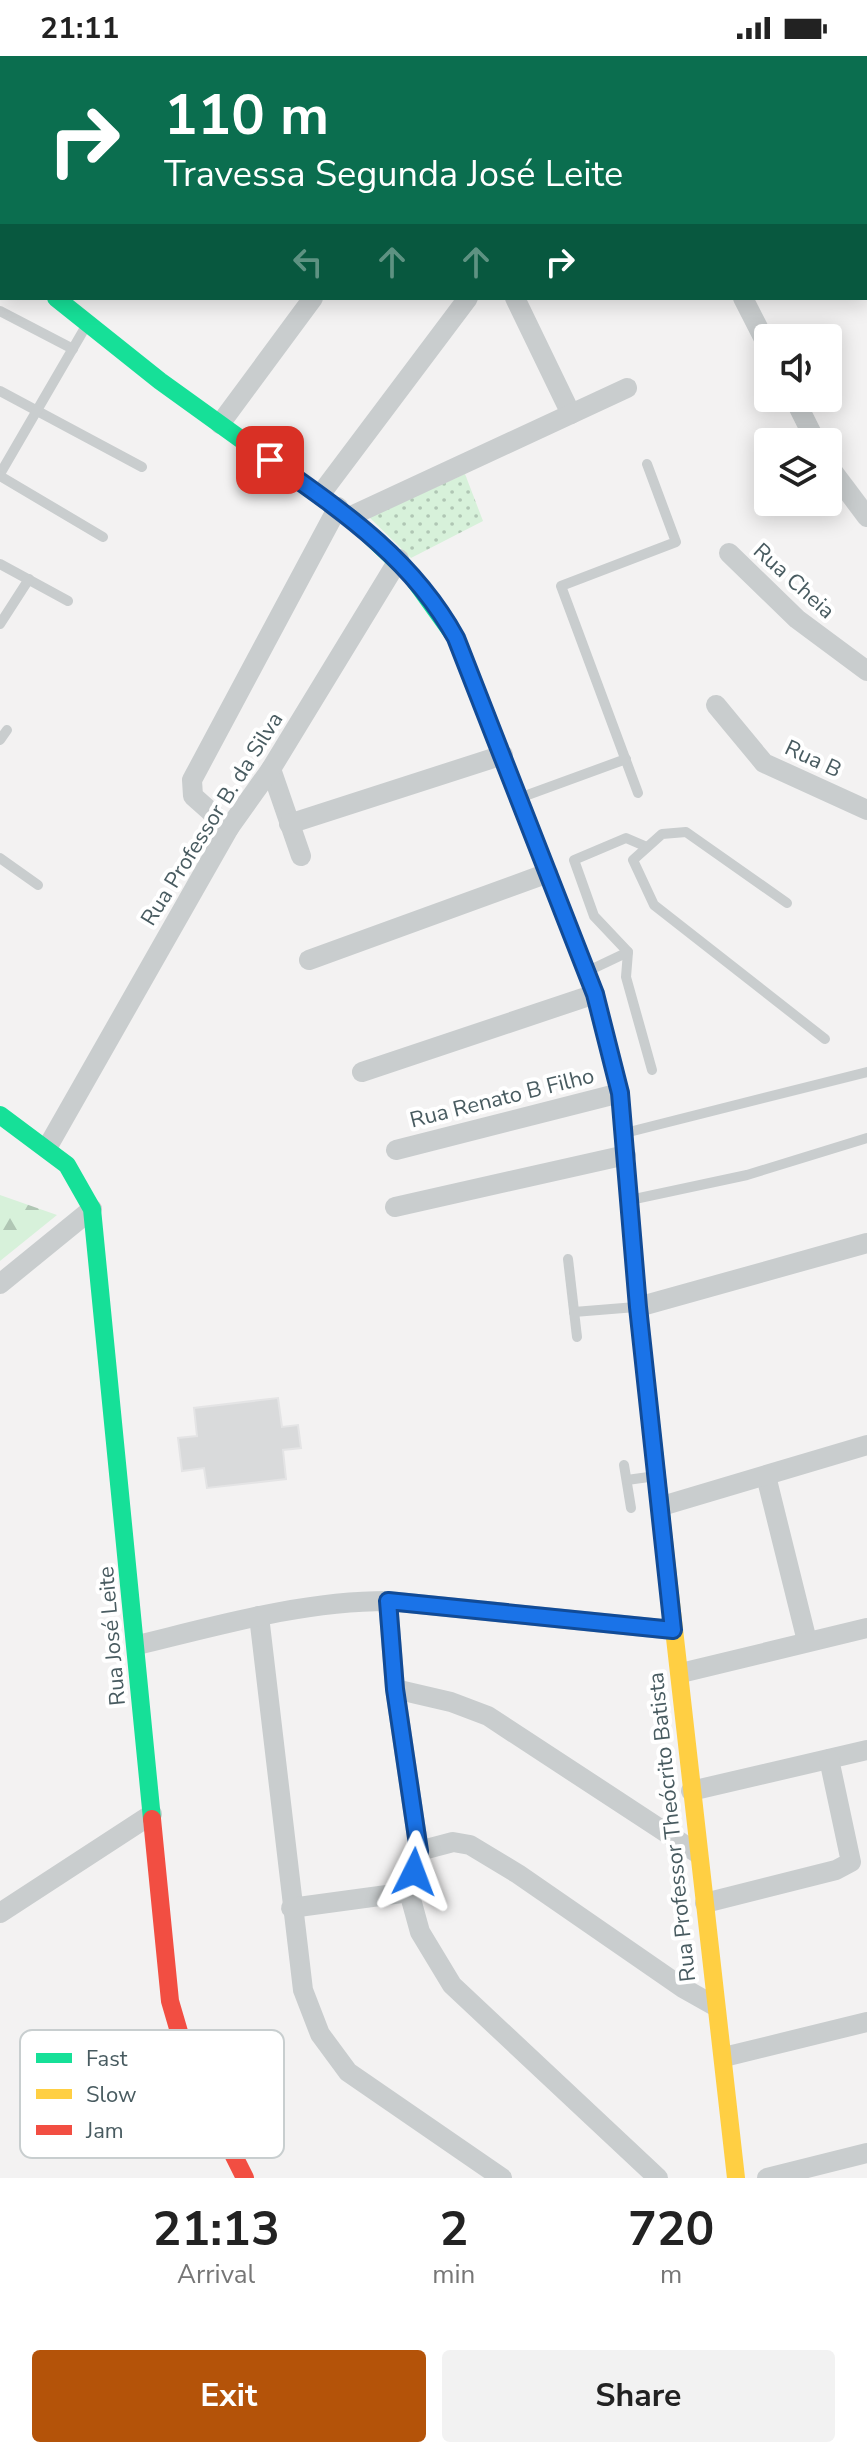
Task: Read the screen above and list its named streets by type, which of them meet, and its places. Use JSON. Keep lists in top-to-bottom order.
{
  "streets": {
    "street": [
      "Rua Cheia",
      "Rua B",
      "Rua Professor B. da Silva",
      "Rua Renato B Filho",
      "Rua José Leite",
      "Rua Professor Theócrito Batista"
    ]
  },
  "crossings": [
    ["Rua Professor B. da Silva", "Rua José Leite"],
    ["Rua Professor B. da Silva", "Rua Professor Theócrito Batista"],
    ["Rua Renato B Filho", "Rua Professor Theócrito Batista"]
  ],
  "legend": ["Fast", "Slow", "Jam"],
  "page": {
    "status": "21:11",
    "turn": ["110 m", "Travessa Segunda José Leite"],
    "eta": [
      "21:13",
      "Arrival",
      "2",
      "min",
      "720",
      "m"
    ],
    "buttons": ["Exit", "Share"]
  }
}
